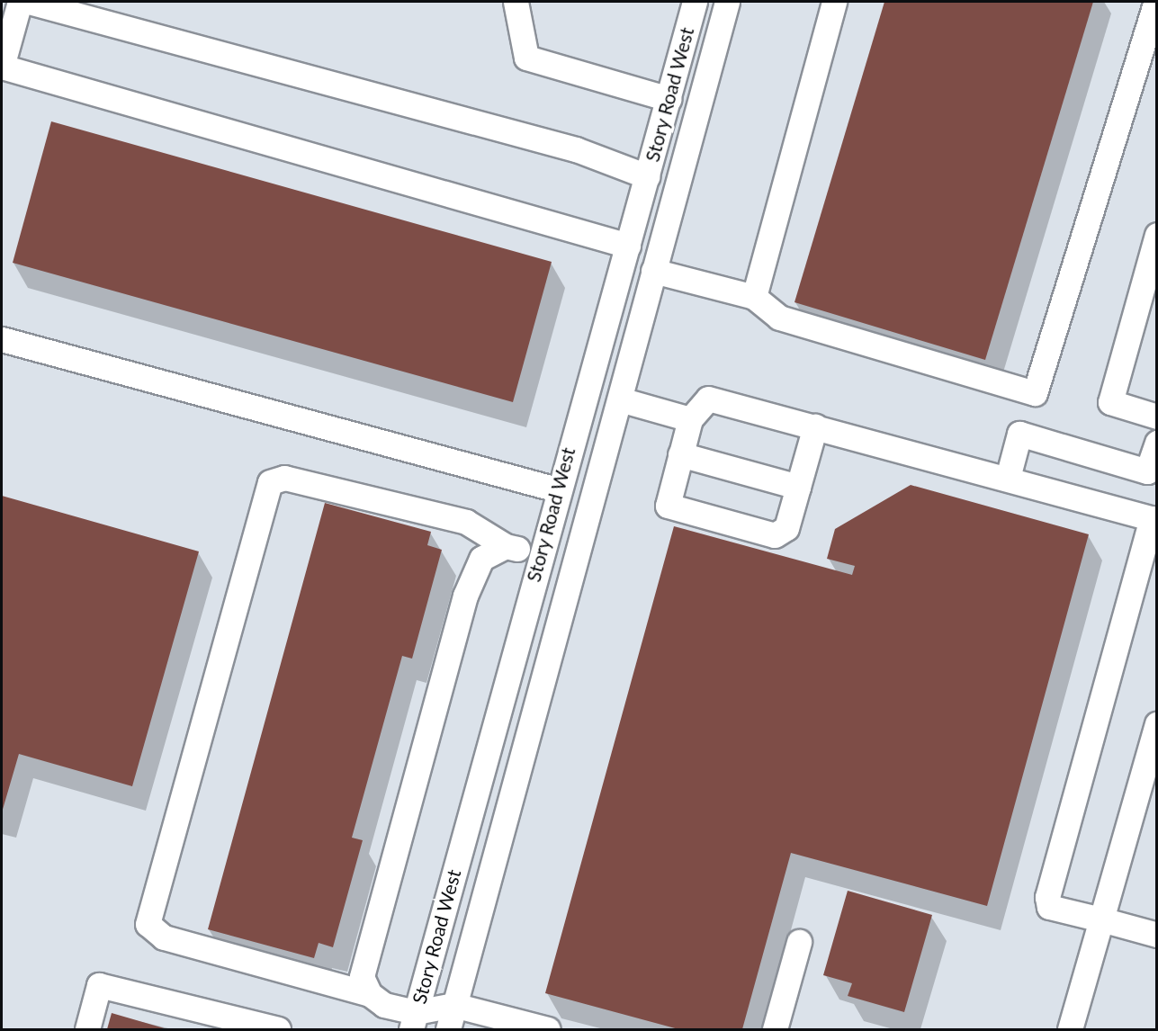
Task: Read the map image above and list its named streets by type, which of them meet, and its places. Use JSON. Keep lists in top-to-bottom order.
{
  "streets": {
    "street": ["Story Road West"]
  }
}
